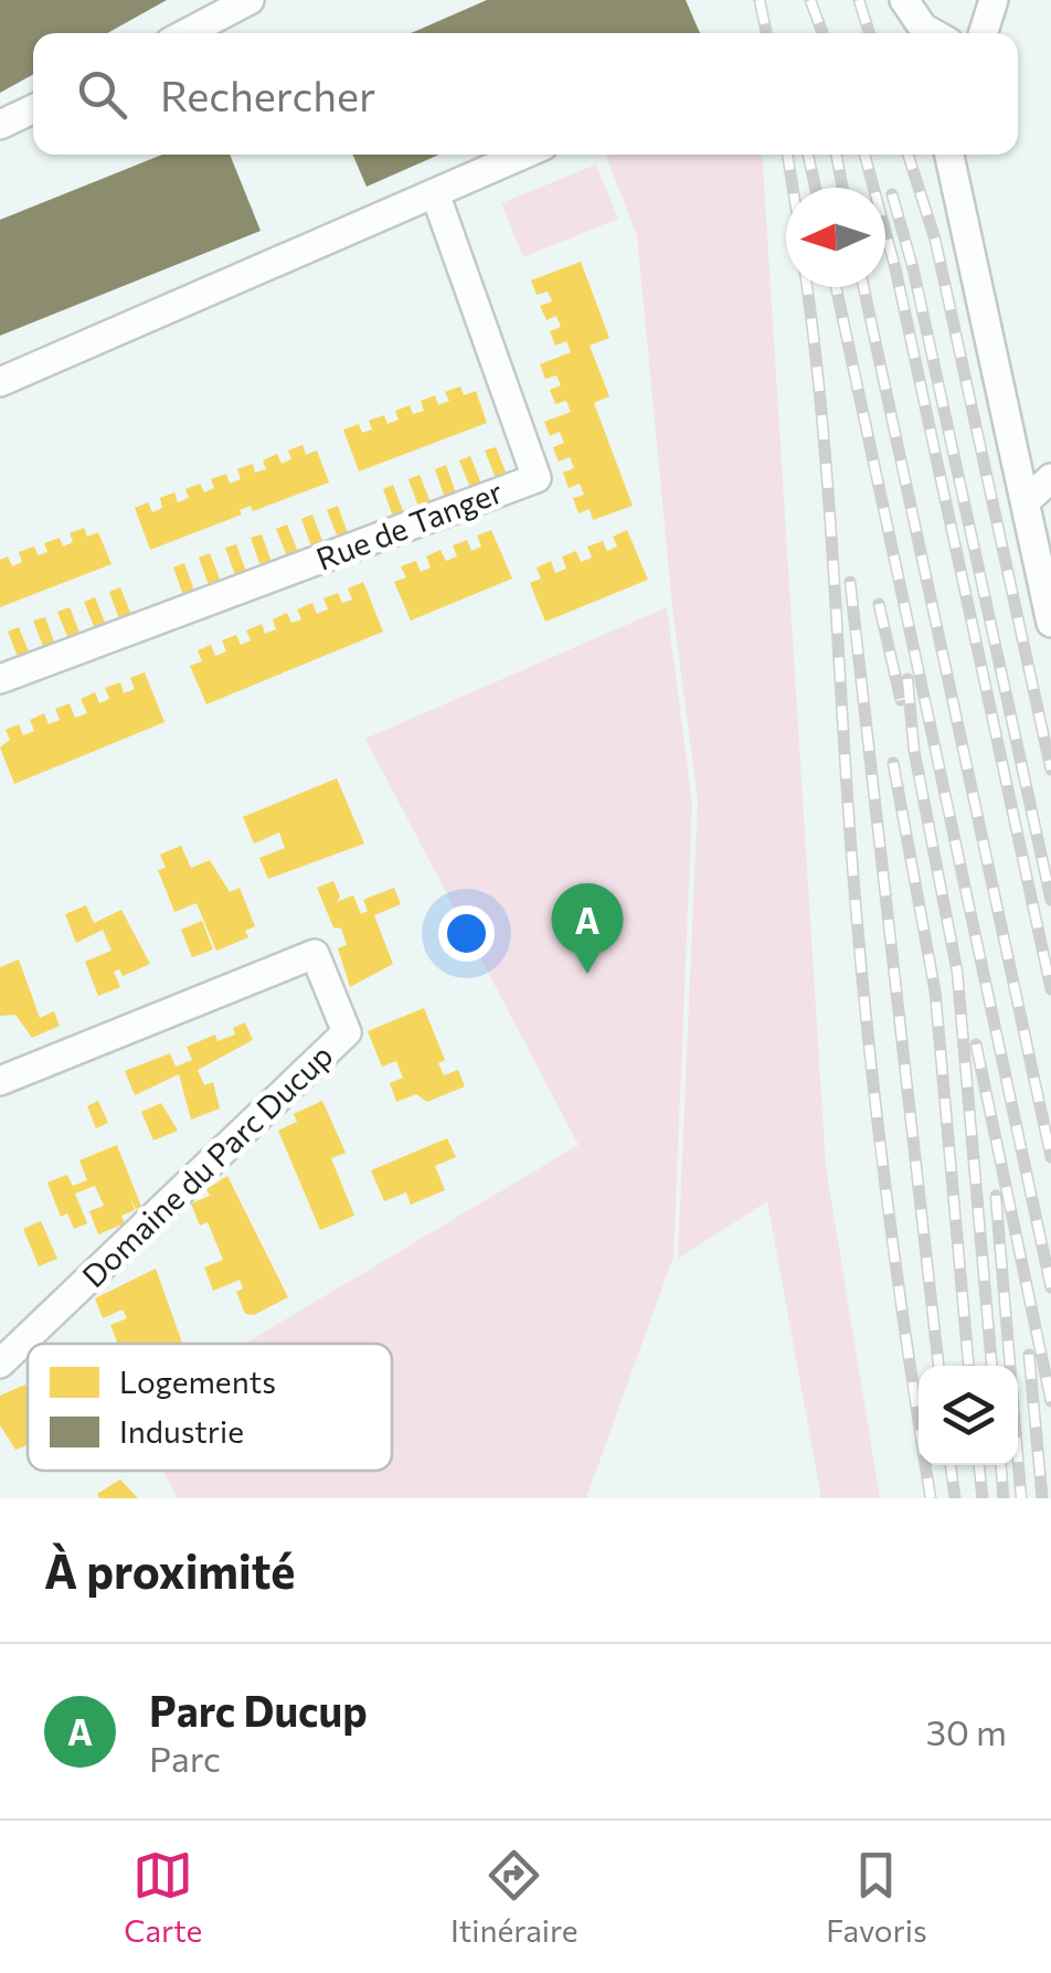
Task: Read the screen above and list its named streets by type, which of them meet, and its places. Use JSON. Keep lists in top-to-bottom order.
{
  "streets": {
    "street": ["Rue de Tanger", "Domaine du Parc Ducup"]
  },
  "legend": ["Logements", "Industrie"],
  "north": "left",
  "page": {
    "search": "Rechercher",
    "pins": "A",
    "heading": "À proximité",
    "list": [
      {
        "mark": "A",
        "name": "Parc Ducup",
        "note": "Parc",
        "value": "30 m"
      }
    ],
    "nav": ["Carte", "Itinéraire", "Favoris"]
  }
}
